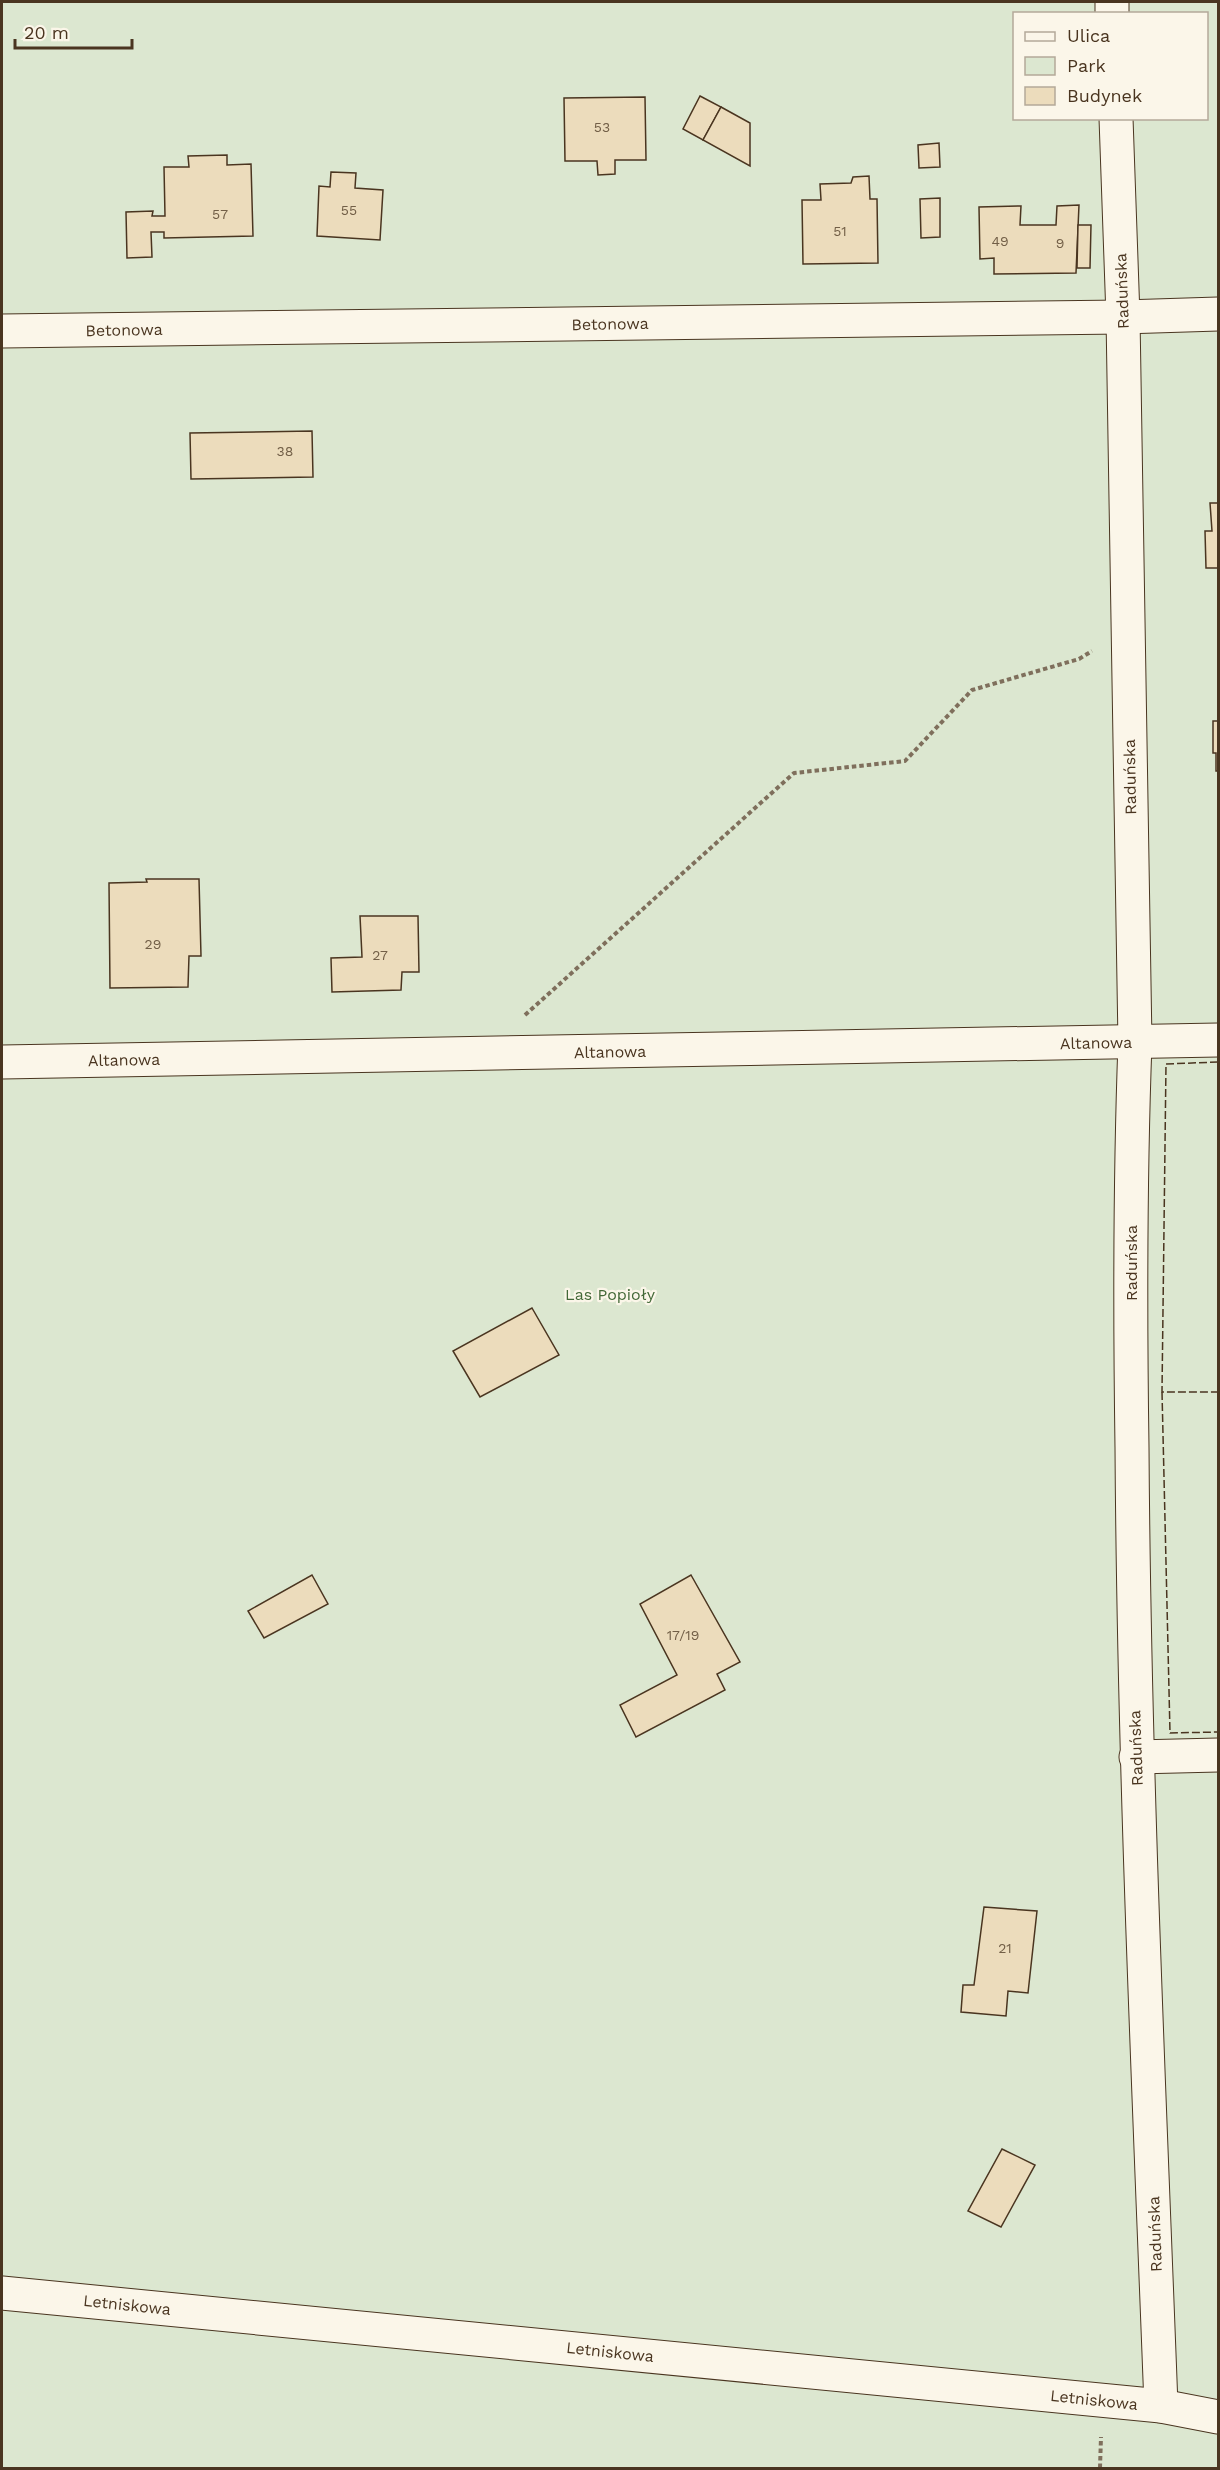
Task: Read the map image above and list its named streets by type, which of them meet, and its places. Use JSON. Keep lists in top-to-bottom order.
{
  "streets": {
    "street": [
      "Raduńska",
      "Betonowa",
      "Altanowa",
      "Letniskowa"
    ]
  },
  "crossings": [
    ["Raduńska", "Betonowa"],
    ["Raduńska", "Altanowa"],
    ["Raduńska", "Letniskowa"]
  ],
  "parks": ["Las Popioły"],
  "house_numbers": [
    "53",
    "55",
    "57",
    "51",
    "49",
    "9",
    "38",
    "29",
    "27",
    "17/19",
    "21"
  ],
  "legend": ["Ulica", "Park", "Budynek"],
  "scale_bar": "20 m"
}
